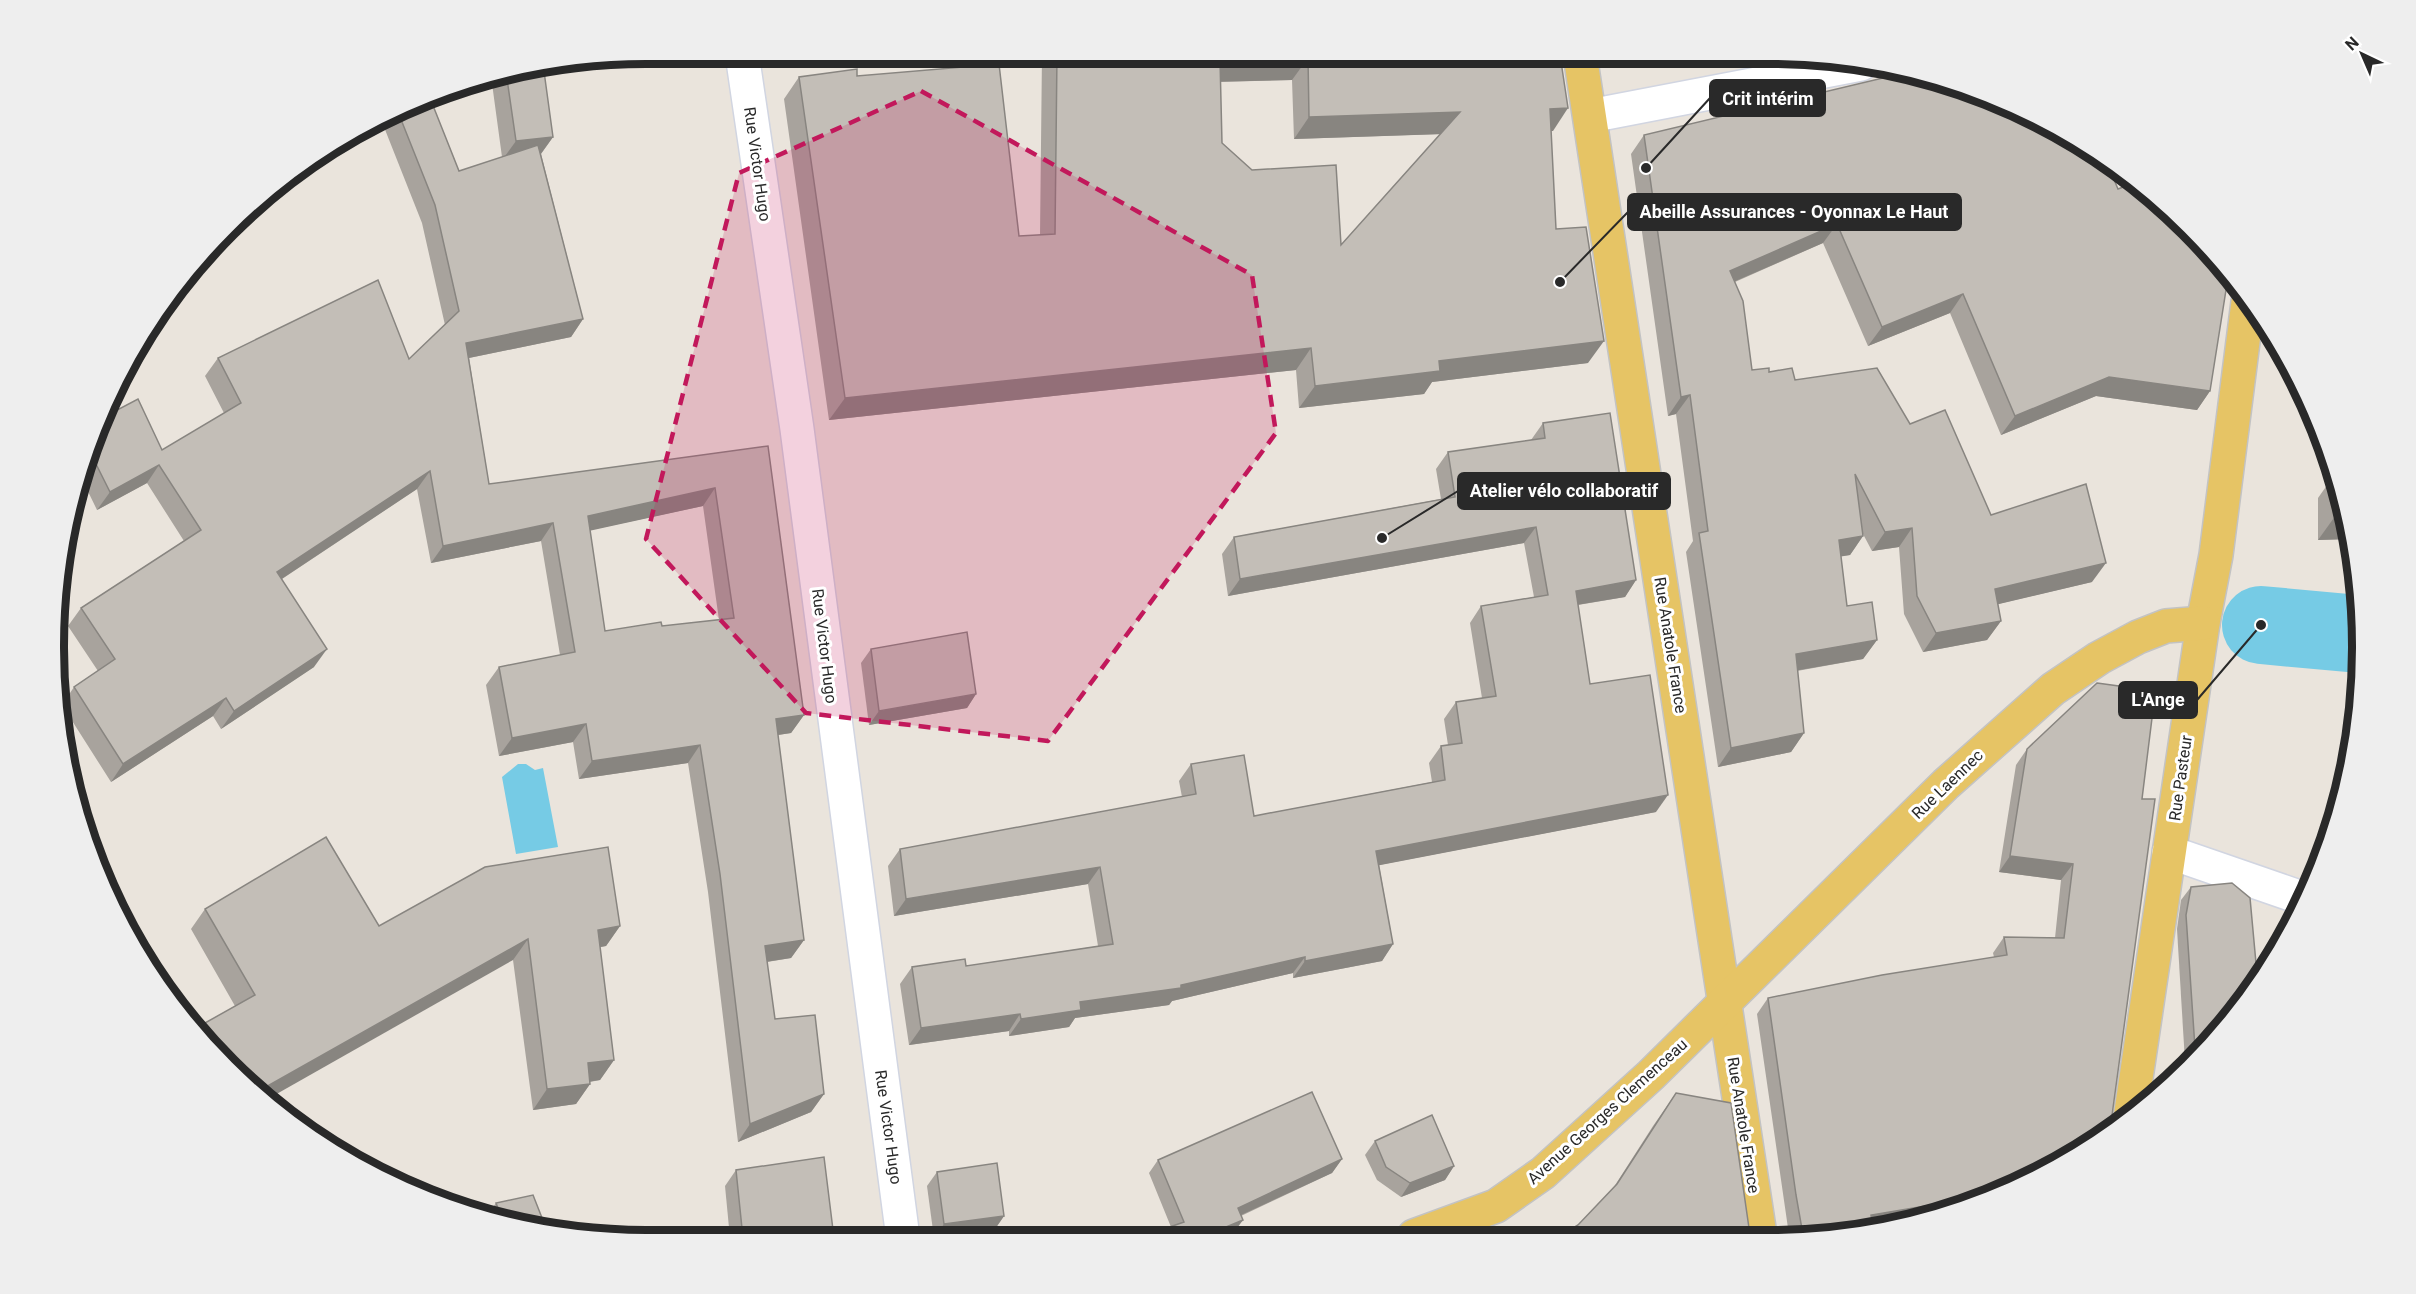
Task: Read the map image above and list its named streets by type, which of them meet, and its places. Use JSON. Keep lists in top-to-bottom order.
{
  "streets": {
    "main road": [
      "Rue Anatole France",
      "Rue Pasteur",
      "Rue Laennec",
      "Avenue Georges Clemenceau"
    ],
    "street": ["Rue Victor Hugo"]
  },
  "crossings": [
    ["Rue Anatole France", "Rue Laennec"],
    ["Rue Anatole France", "Avenue Georges Clemenceau"],
    ["Rue Pasteur", "Rue Laennec"],
    ["Rue Laennec", "Avenue Georges Clemenceau"]
  ],
  "places": [
    "Crit intérim",
    "Abeille Assurances - Oyonnax Le Haut",
    "Atelier vélo collaboratif",
    "L'Ange"
  ],
  "north": "top left"
}
